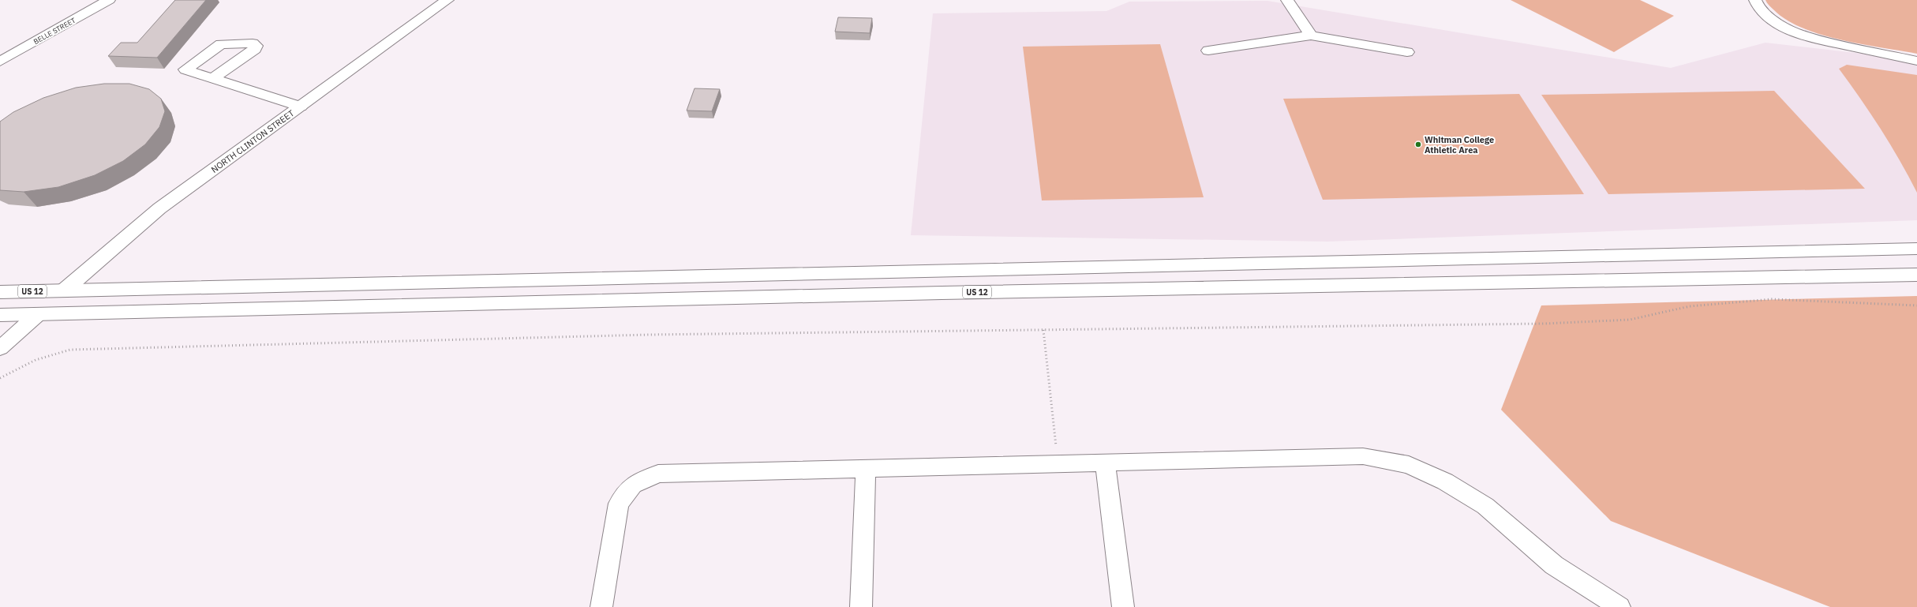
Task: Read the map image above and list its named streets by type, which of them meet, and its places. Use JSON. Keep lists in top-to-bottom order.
{
  "streets": {
    "main road": ["BELLE STREET", "NORTH CLINTON STREET", "US 12"]
  },
  "crossings": [
    ["NORTH CLINTON STREET", "US 12"]
  ],
  "places": ["Whitman College Athletic Area"]
}
